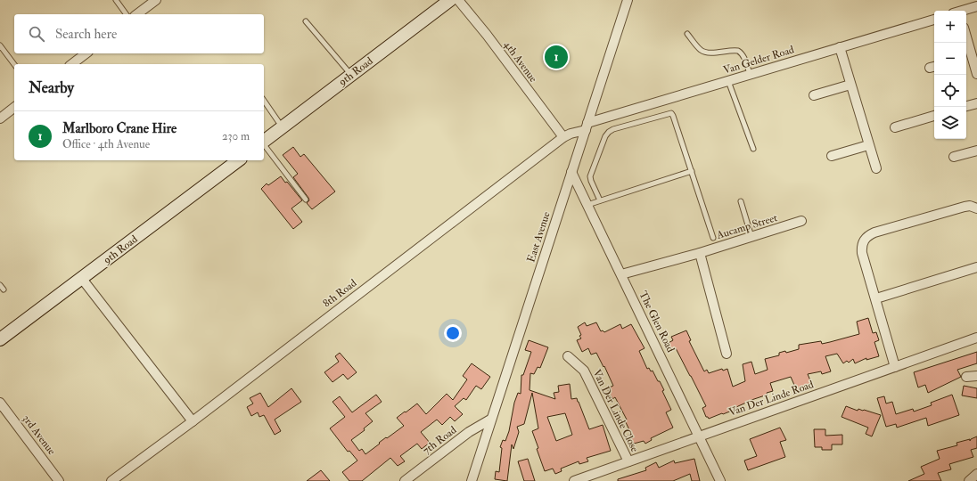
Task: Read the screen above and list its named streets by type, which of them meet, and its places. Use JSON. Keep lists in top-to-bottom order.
{
  "streets": {
    "main road": ["9th Road"],
    "street": [
      "Van Gelder Road",
      "4th Avenue",
      "Aucamp Street",
      "East Avenue",
      "8th Road",
      "The Glen Road",
      "Van Der Linde Road",
      "Van Der Linde Close",
      "3rd Avenue",
      "7th Road"
    ]
  },
  "crossings": [
    ["Van Gelder Road", "East Avenue"],
    ["Van Gelder Road", "8th Road"],
    ["4th Avenue", "8th Road"],
    ["Aucamp Street", "The Glen Road"],
    ["East Avenue", "8th Road"],
    ["East Avenue", "The Glen Road"],
    ["East Avenue", "7th Road"],
    ["The Glen Road", "Van Der Linde Road"],
    ["Van Der Linde Road", "Van Der Linde Close"]
  ],
  "page": {
    "map_buttons": ["+", "−"],
    "search": "Search here",
    "pins": "1",
    "heading": "Nearby",
    "list": [
      {
        "mark": "1",
        "name": "Marlboro Crane Hire",
        "note": "Office · 4th Avenue",
        "value": "230 m"
      }
    ]
  }
}
